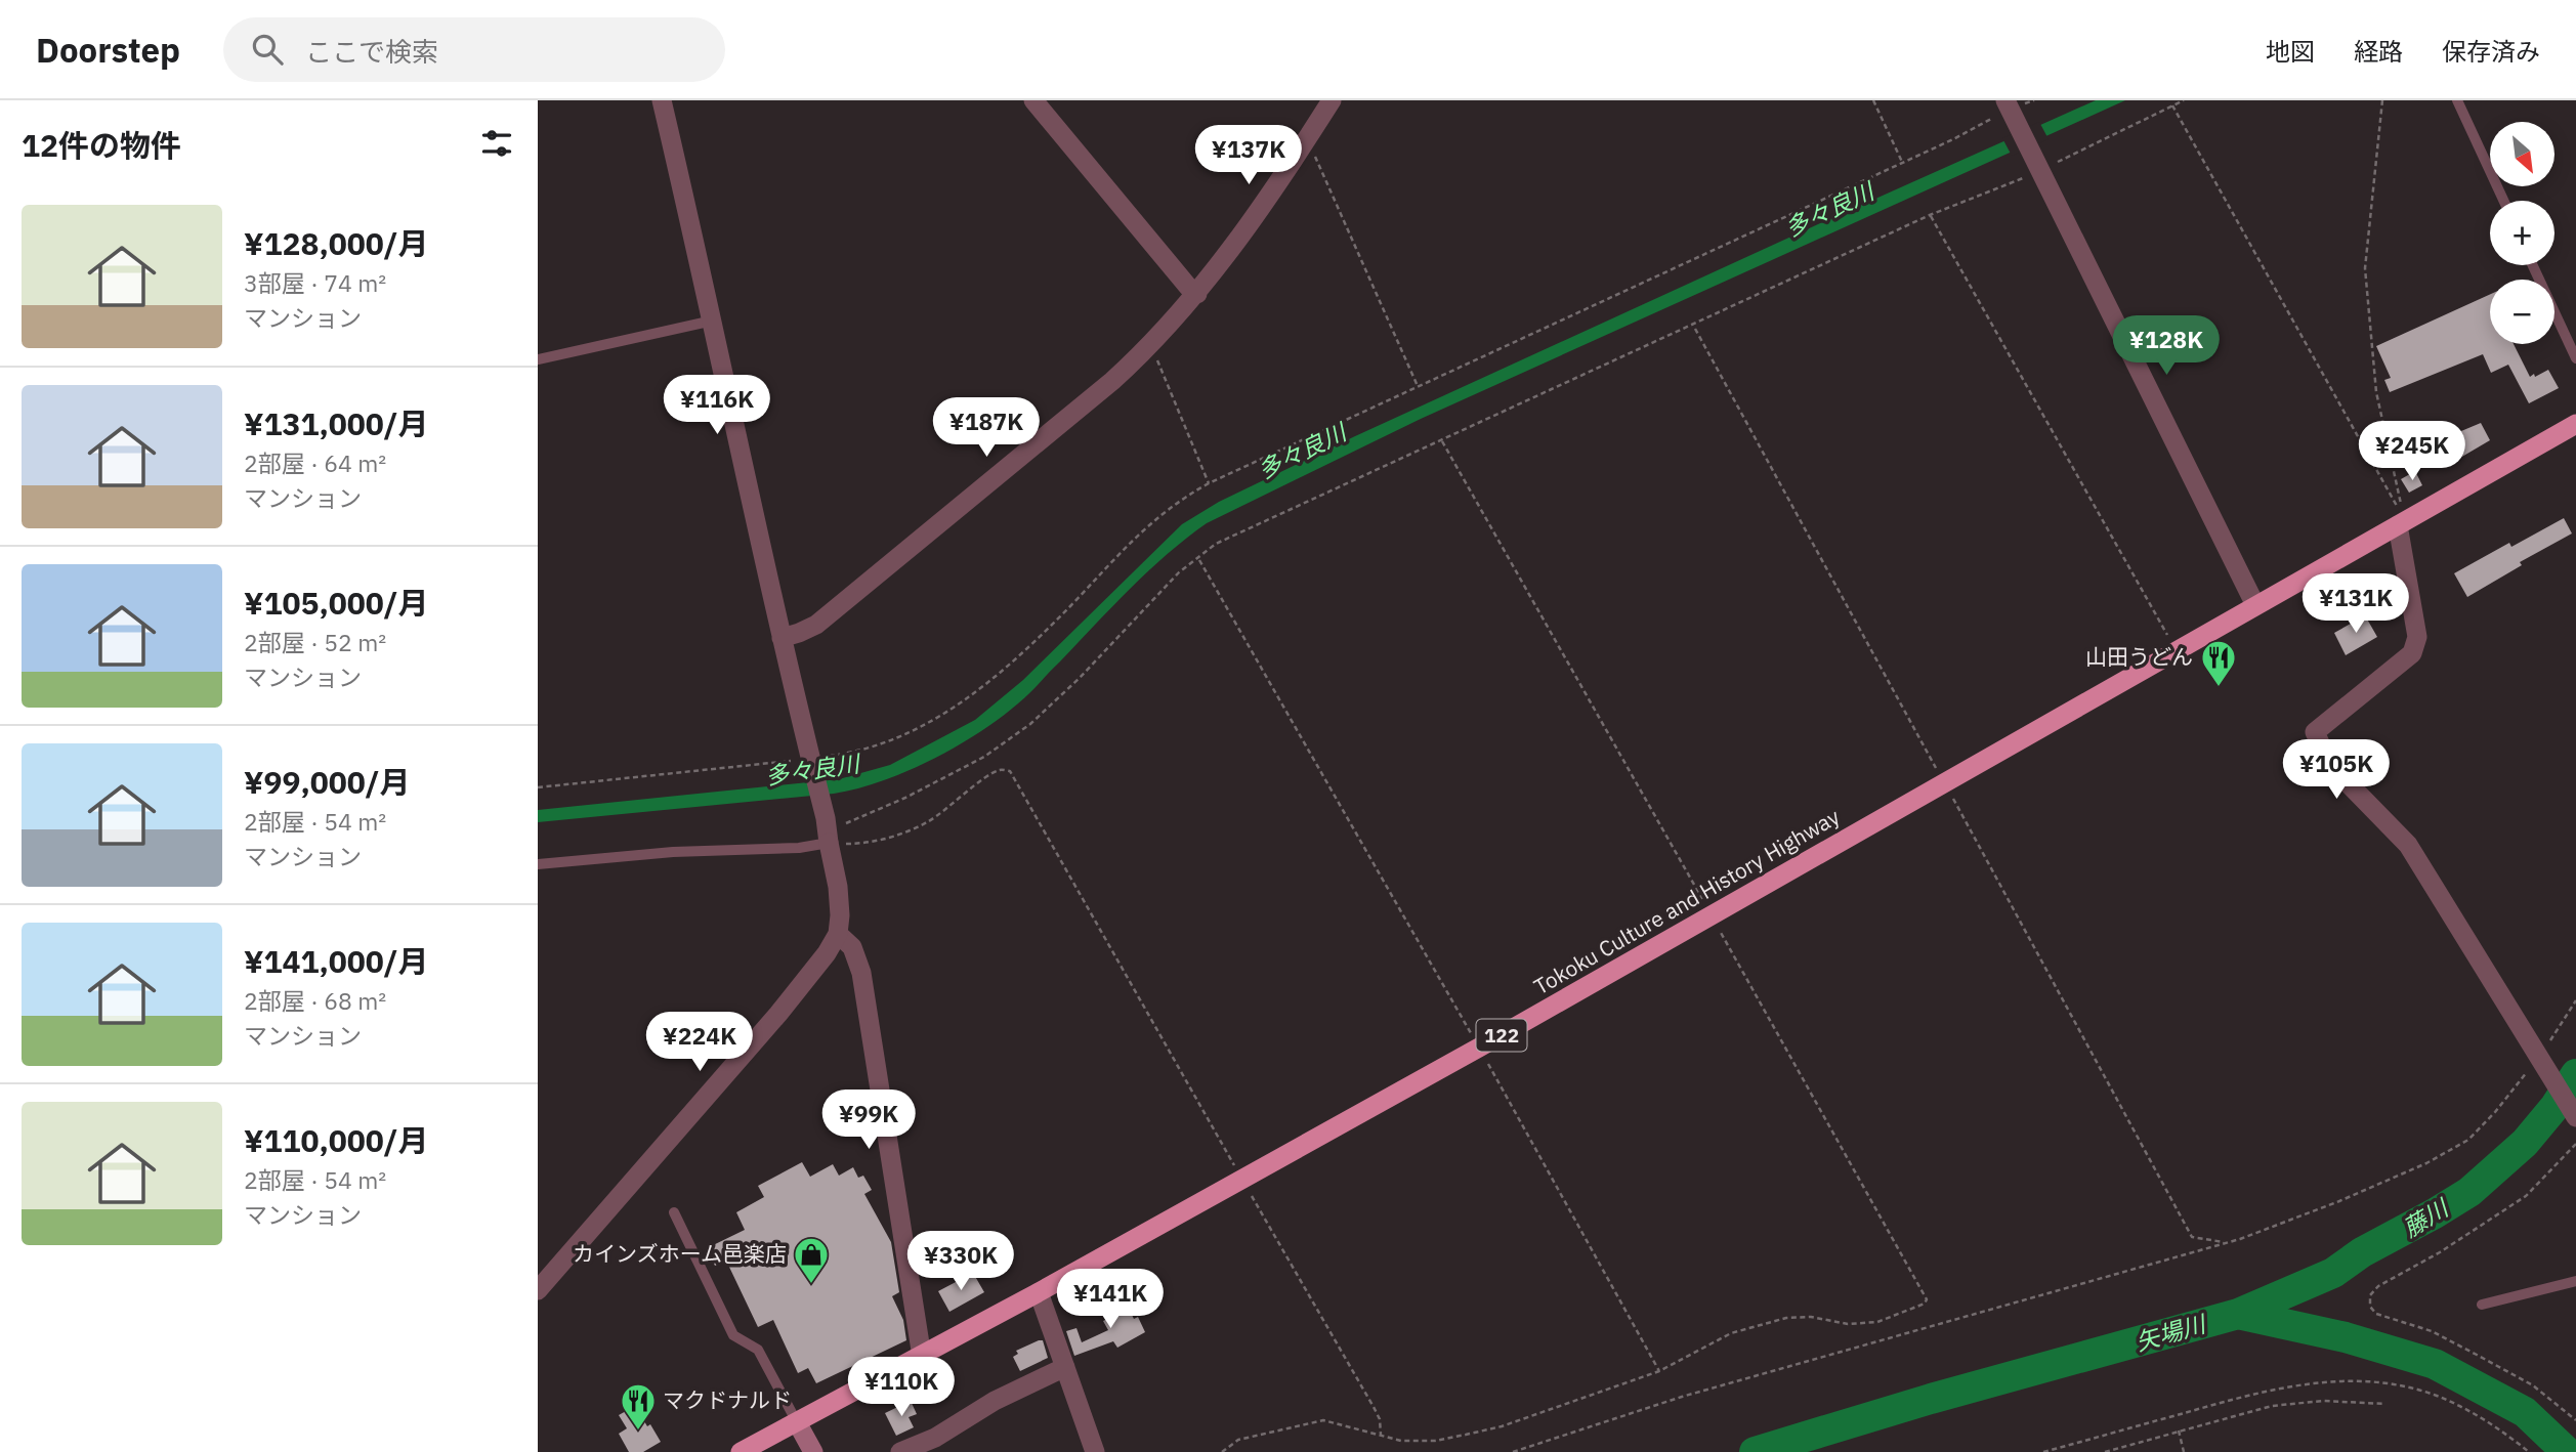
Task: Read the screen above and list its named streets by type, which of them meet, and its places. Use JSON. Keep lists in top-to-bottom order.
{
  "streets": {
    "highway": ["Tokoku Culture and History Highway", "122"]
  },
  "water": ["多々良川", "藤川", "矢場川"],
  "places": {
    "restaurant": ["山田うどん", "マクドナルド"],
    "shop": ["カインズホーム邑楽店"]
  },
  "north": "bottom right",
  "page": {
    "header": "Doorstep",
    "search": "ここで検索",
    "nav": ["地図", "経路", "保存済み"],
    "heading": "12件の物件",
    "map_buttons": ["+", "−"],
    "price": [
      "¥137K",
      "¥128K",
      "¥116K",
      "¥187K",
      "¥245K",
      "¥131K",
      "¥105K",
      "¥224K",
      "¥99K",
      "¥330K",
      "¥141K",
      "¥110K"
    ],
    "list": [
      {
        "name": "¥128,000/月",
        "note": "3部屋 · 74 m² · マンション"
      },
      {
        "name": "¥131,000/月",
        "note": "2部屋 · 64 m² · マンション"
      },
      {
        "name": "¥105,000/月",
        "note": "2部屋 · 52 m² · マンション"
      },
      {
        "name": "¥99,000/月",
        "note": "2部屋 · 54 m² · マンション"
      },
      {
        "name": "¥141,000/月",
        "note": "2部屋 · 68 m² · マンション"
      },
      {
        "name": "¥110,000/月",
        "note": "2部屋 · 54 m² · マンション"
      }
    ]
  }
}
